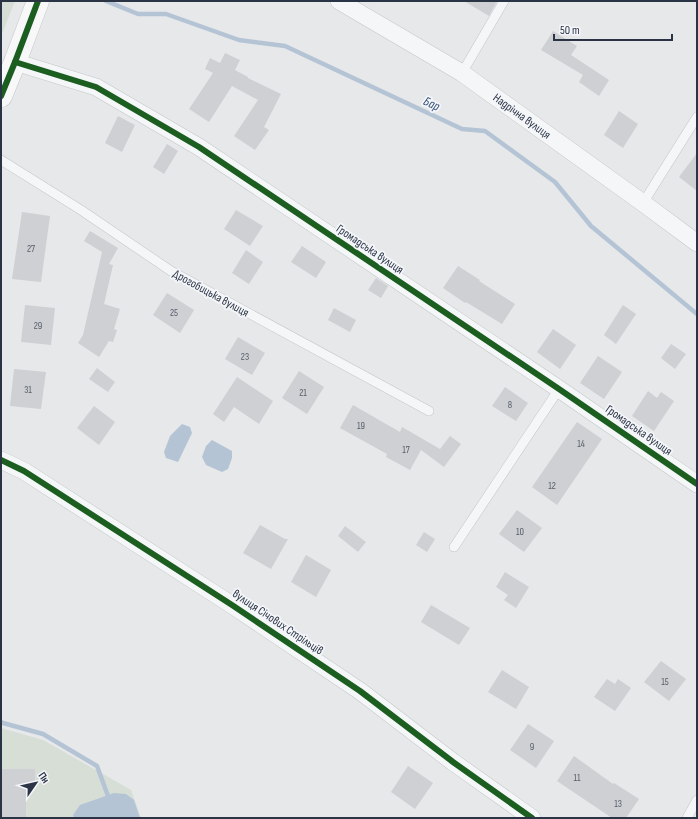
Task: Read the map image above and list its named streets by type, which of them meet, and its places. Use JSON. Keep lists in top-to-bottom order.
{
  "streets": {
    "street": ["Надрічна вулиця", "Громадська вулиця", "вулиця Січових Стрільців"],
    "lane": ["Дрогобицька вулиця"]
  },
  "water": ["Бар"],
  "house_numbers": [
    "27",
    "25",
    "29",
    "23",
    "31",
    "21",
    "8",
    "19",
    "14",
    "17",
    "12",
    "10",
    "15",
    "9",
    "11",
    "13"
  ],
  "scale_bar": "50 m",
  "north": "top right"
}
